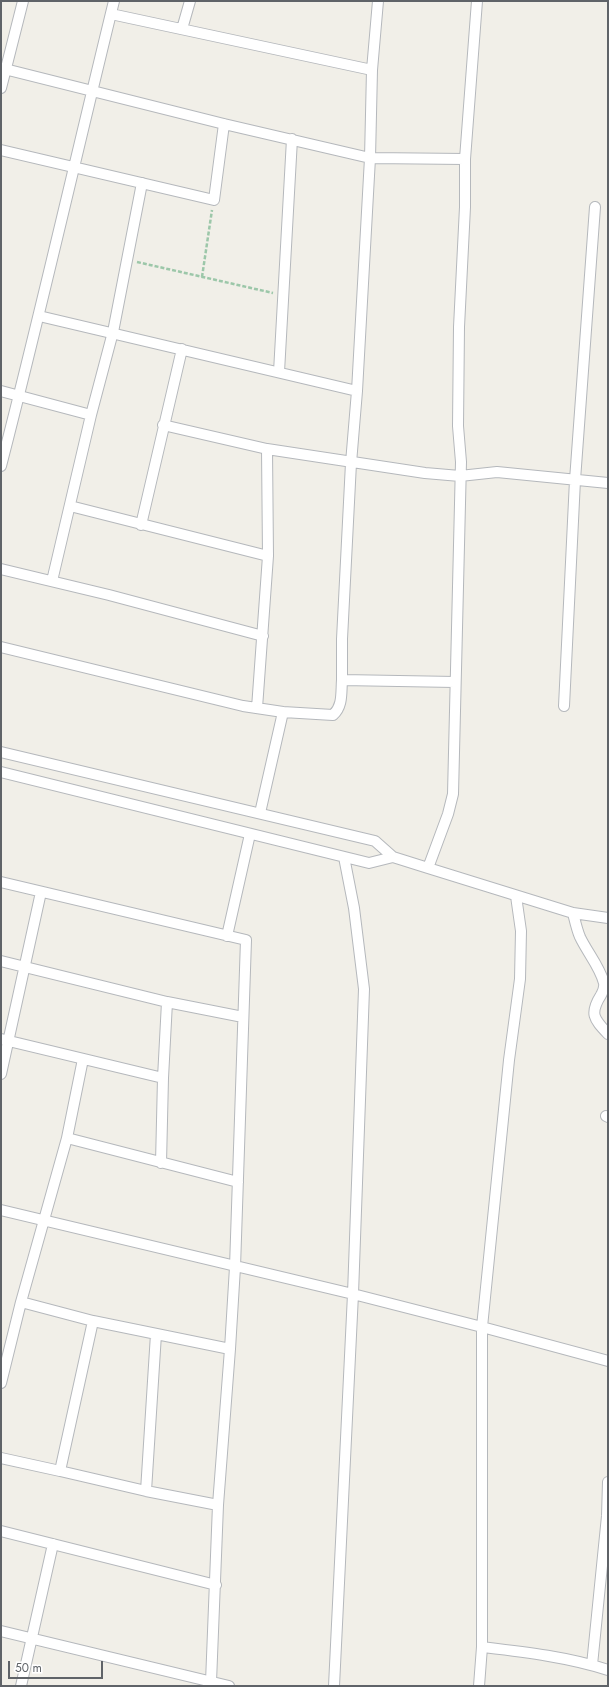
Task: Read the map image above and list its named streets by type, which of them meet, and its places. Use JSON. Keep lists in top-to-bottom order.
{
  "scale_bar": "50 m"
}
